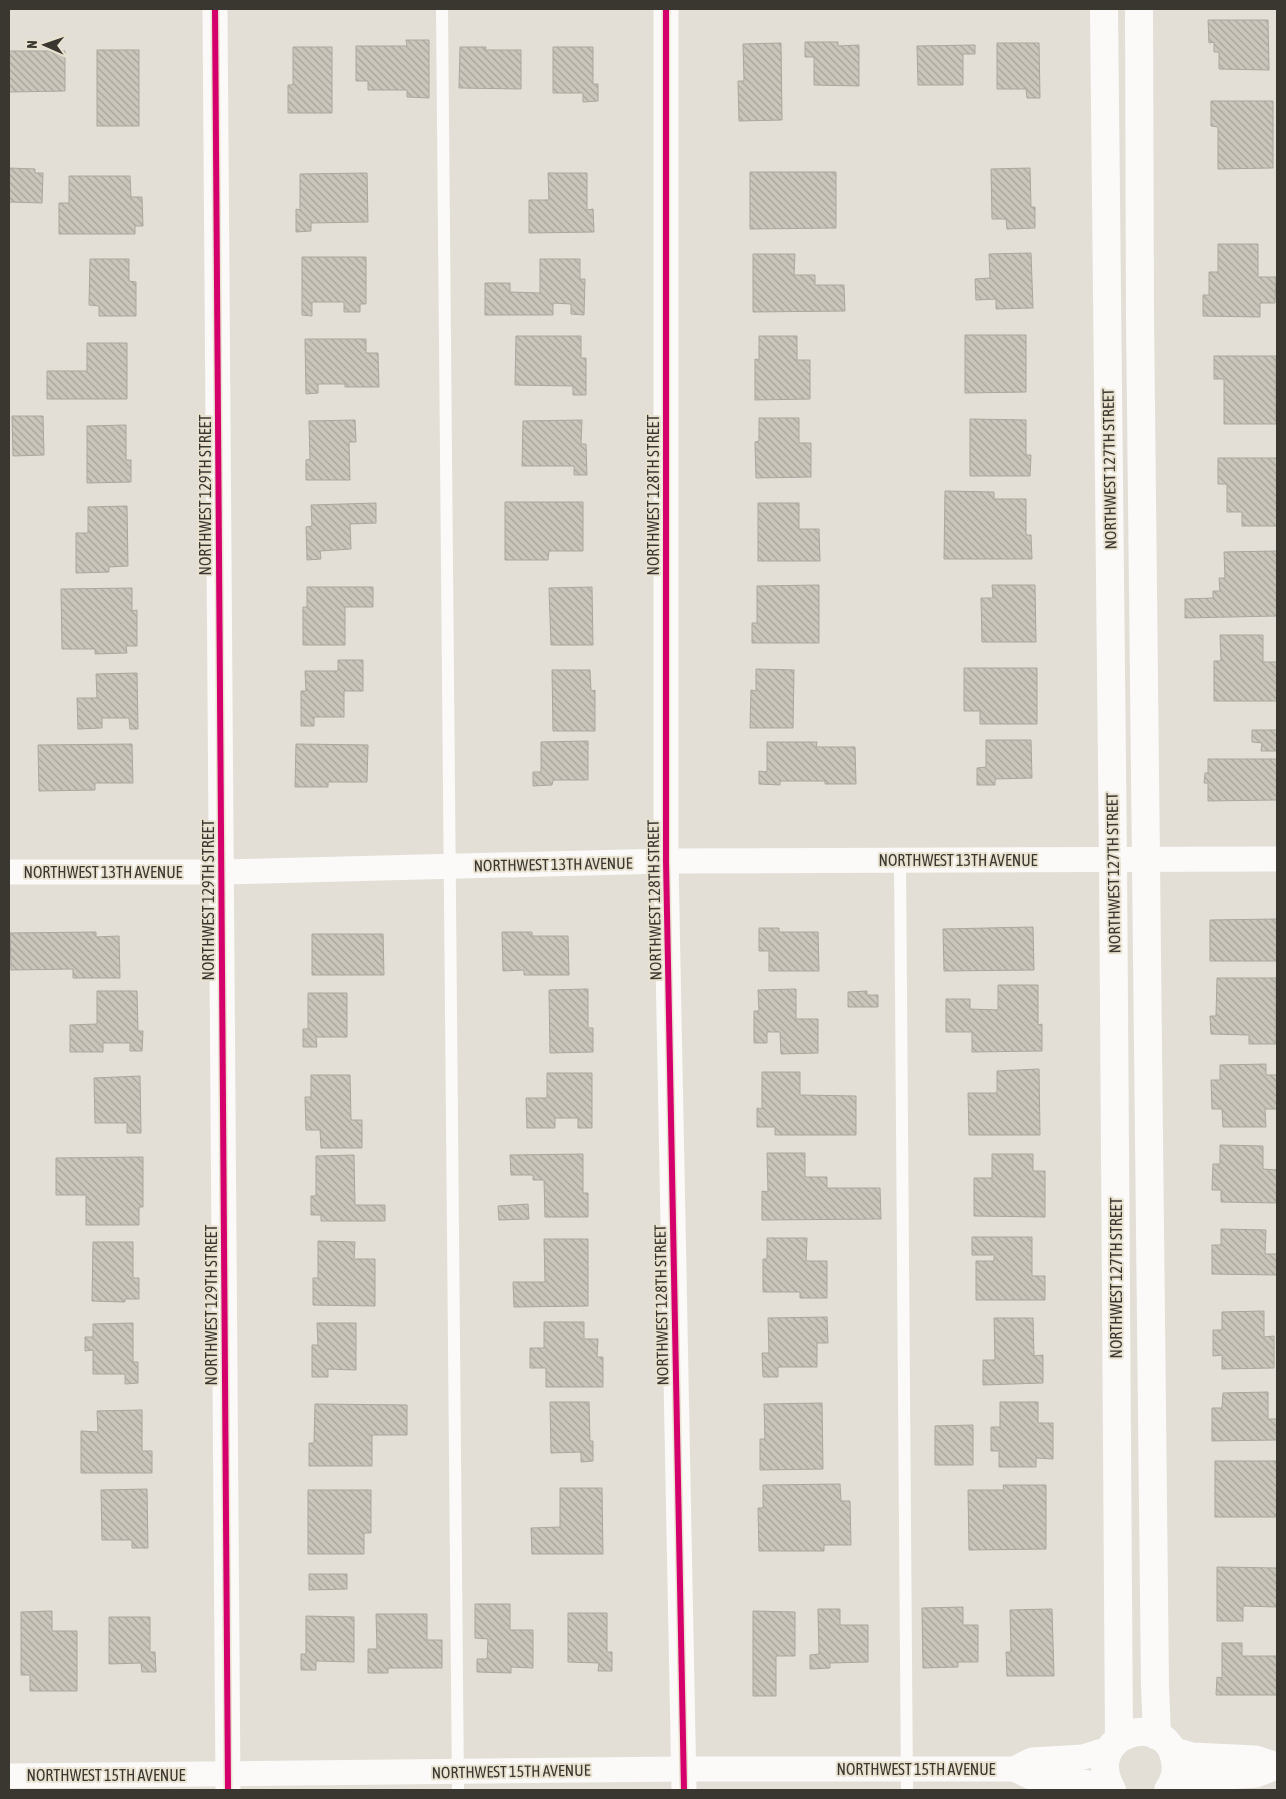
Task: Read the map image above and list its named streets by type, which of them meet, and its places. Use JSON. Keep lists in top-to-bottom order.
{
  "streets": {
    "street": [
      "NORTHWEST 127TH STREET",
      "NORTHWEST 129TH STREET",
      "NORTHWEST 128TH STREET",
      "NORTHWEST 13TH AVENUE",
      "NORTHWEST 15TH AVENUE"
    ]
  },
  "crossings": [
    ["NORTHWEST 127TH STREET", "NORTHWEST 13TH AVENUE"],
    ["NORTHWEST 127TH STREET", "NORTHWEST 15TH AVENUE"],
    ["NORTHWEST 129TH STREET", "NORTHWEST 13TH AVENUE"],
    ["NORTHWEST 129TH STREET", "NORTHWEST 15TH AVENUE"],
    ["NORTHWEST 128TH STREET", "NORTHWEST 13TH AVENUE"],
    ["NORTHWEST 128TH STREET", "NORTHWEST 15TH AVENUE"]
  ],
  "north": "left"
}
